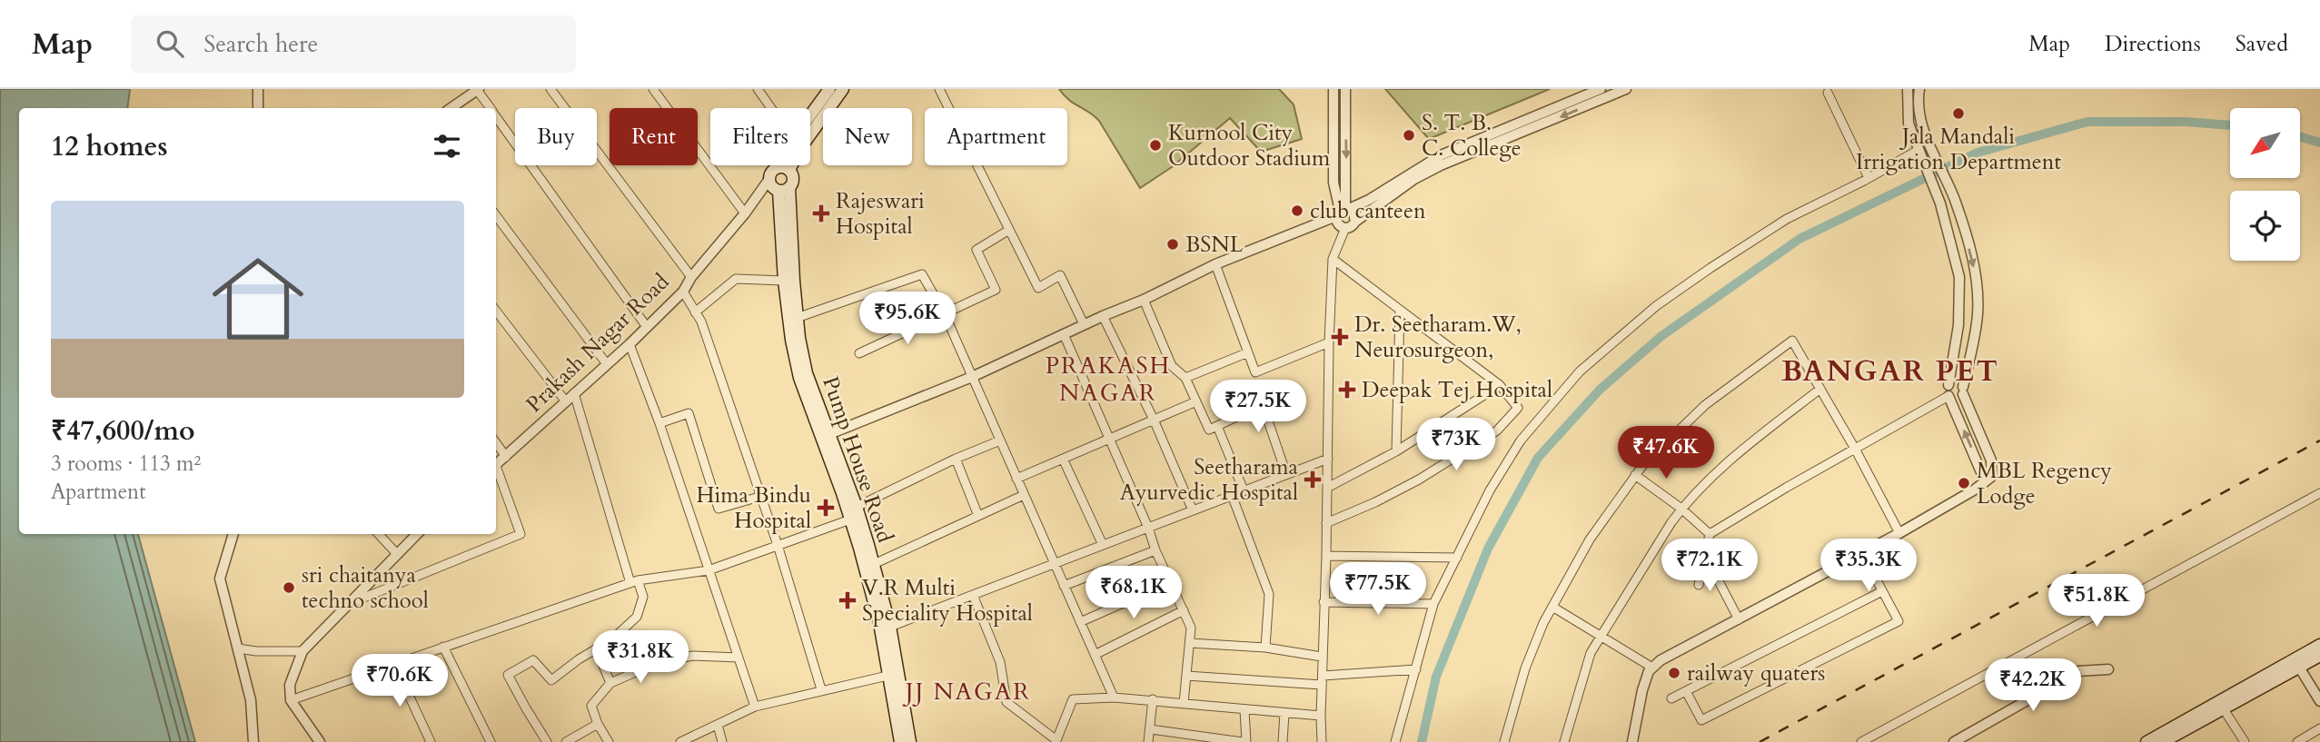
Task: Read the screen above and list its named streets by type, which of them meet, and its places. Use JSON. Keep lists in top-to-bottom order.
{
  "streets": {
    "main road": ["Pump House Road"],
    "street": ["Prakash Nagar Road"]
  },
  "crossings": [
    ["Prakash Nagar Road", "Pump House Road"]
  ],
  "districts": ["PRAKASH NAGAR", "BANGAR PET", "JJ NAGAR"],
  "places": {
    "other": [
      "Jala Mandali Irrigation Department",
      "S. T. B. C. College",
      "Kurnool City Outdoor Stadium",
      "club canteen",
      "BSNL",
      "MBL Regency Lodge",
      "sri chaitanya techno school",
      "railway quaters"
    ],
    "health": [
      "Rajeswari Hospital",
      "Dr. Seetharam.W, Neurosurgeon,",
      "Deepak Tej Hospital",
      "Seetharama Ayurvedic Hospital",
      "Hima Bindu Hospital",
      "V.R Multi Speciality Hospital"
    ]
  },
  "north": "bottom left",
  "page": {
    "header": "Map",
    "search": "Search here",
    "nav": ["Map", "Directions", "Saved"],
    "chip": [
      "Buy",
      "Rent",
      "Filters",
      "New",
      "Apartment"
    ],
    "heading": "12 homes",
    "list": [
      {
        "name": "₹47,600/mo",
        "note": "3 rooms · 113 m² · Apartment"
      }
    ],
    "price": [
      "₹95.6K",
      "₹27.5K",
      "₹73K",
      "₹47.6K",
      "₹72.1K",
      "₹35.3K",
      "₹77.5K",
      "₹68.1K",
      "₹51.8K",
      "₹31.8K",
      "₹70.6K",
      "₹42.2K"
    ]
  }
}
